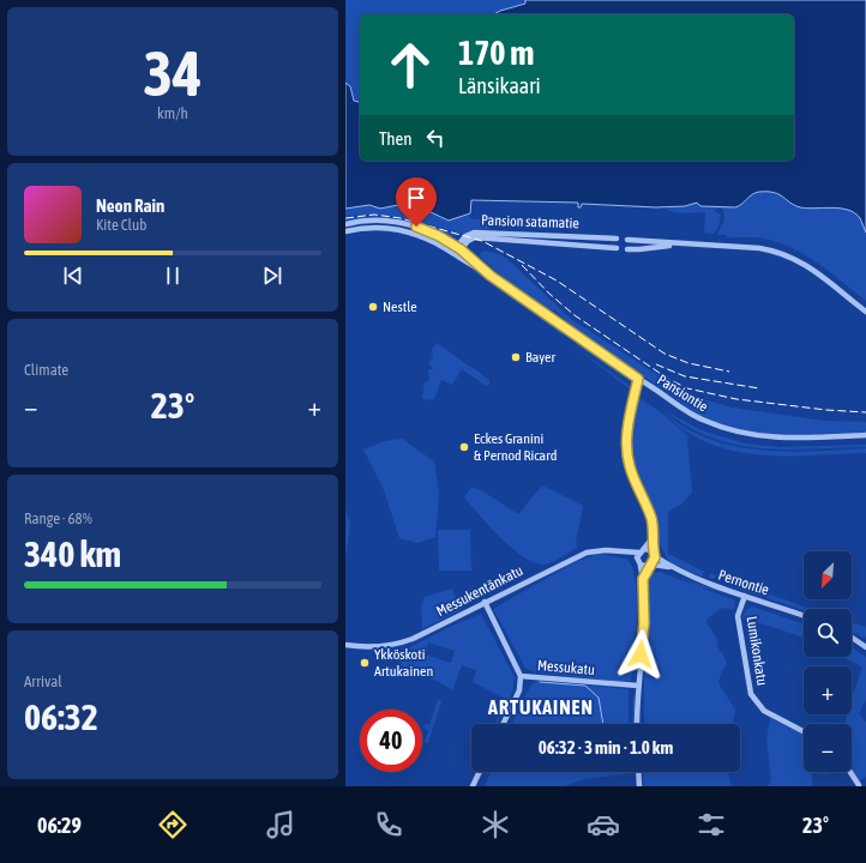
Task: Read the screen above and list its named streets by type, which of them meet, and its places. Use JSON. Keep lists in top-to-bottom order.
{
  "streets": {
    "street": [
      "Pansion satamatie",
      "Pansiontie",
      "Pernontie",
      "Messukentänkatu",
      "Lumikonkatu",
      "Messukatu"
    ]
  },
  "crossings": [
    ["Pansion satamatie", "Pansiontie"],
    ["Pernontie", "Messukentänkatu"],
    ["Pernontie", "Lumikonkatu"]
  ],
  "districts": ["ARTUKAINEN"],
  "places": [
    "Nestle",
    "Bayer",
    "Eckes Granini & Pernod Ricard",
    "Ykköskoti Artukainen"
  ],
  "north": "bottom left",
  "page": {
    "tile": [
      ["34", "km/h"],
      "Climate",
      ["Range · 68%", "340 km"],
      ["Arrival", "06:32"]
    ],
    "turn": ["170 m", "Länsikaari"],
    "then": "Then",
    "song": ["Neon Rain", "Kite Club"],
    "heat": ["−", "23°", "+"],
    "map_buttons": ["+", "−"],
    "limit": "40",
    "trip": "06:32 · 3 min · 1.0 km",
    "tabs": ["06:29", "23°"]
  }
}
